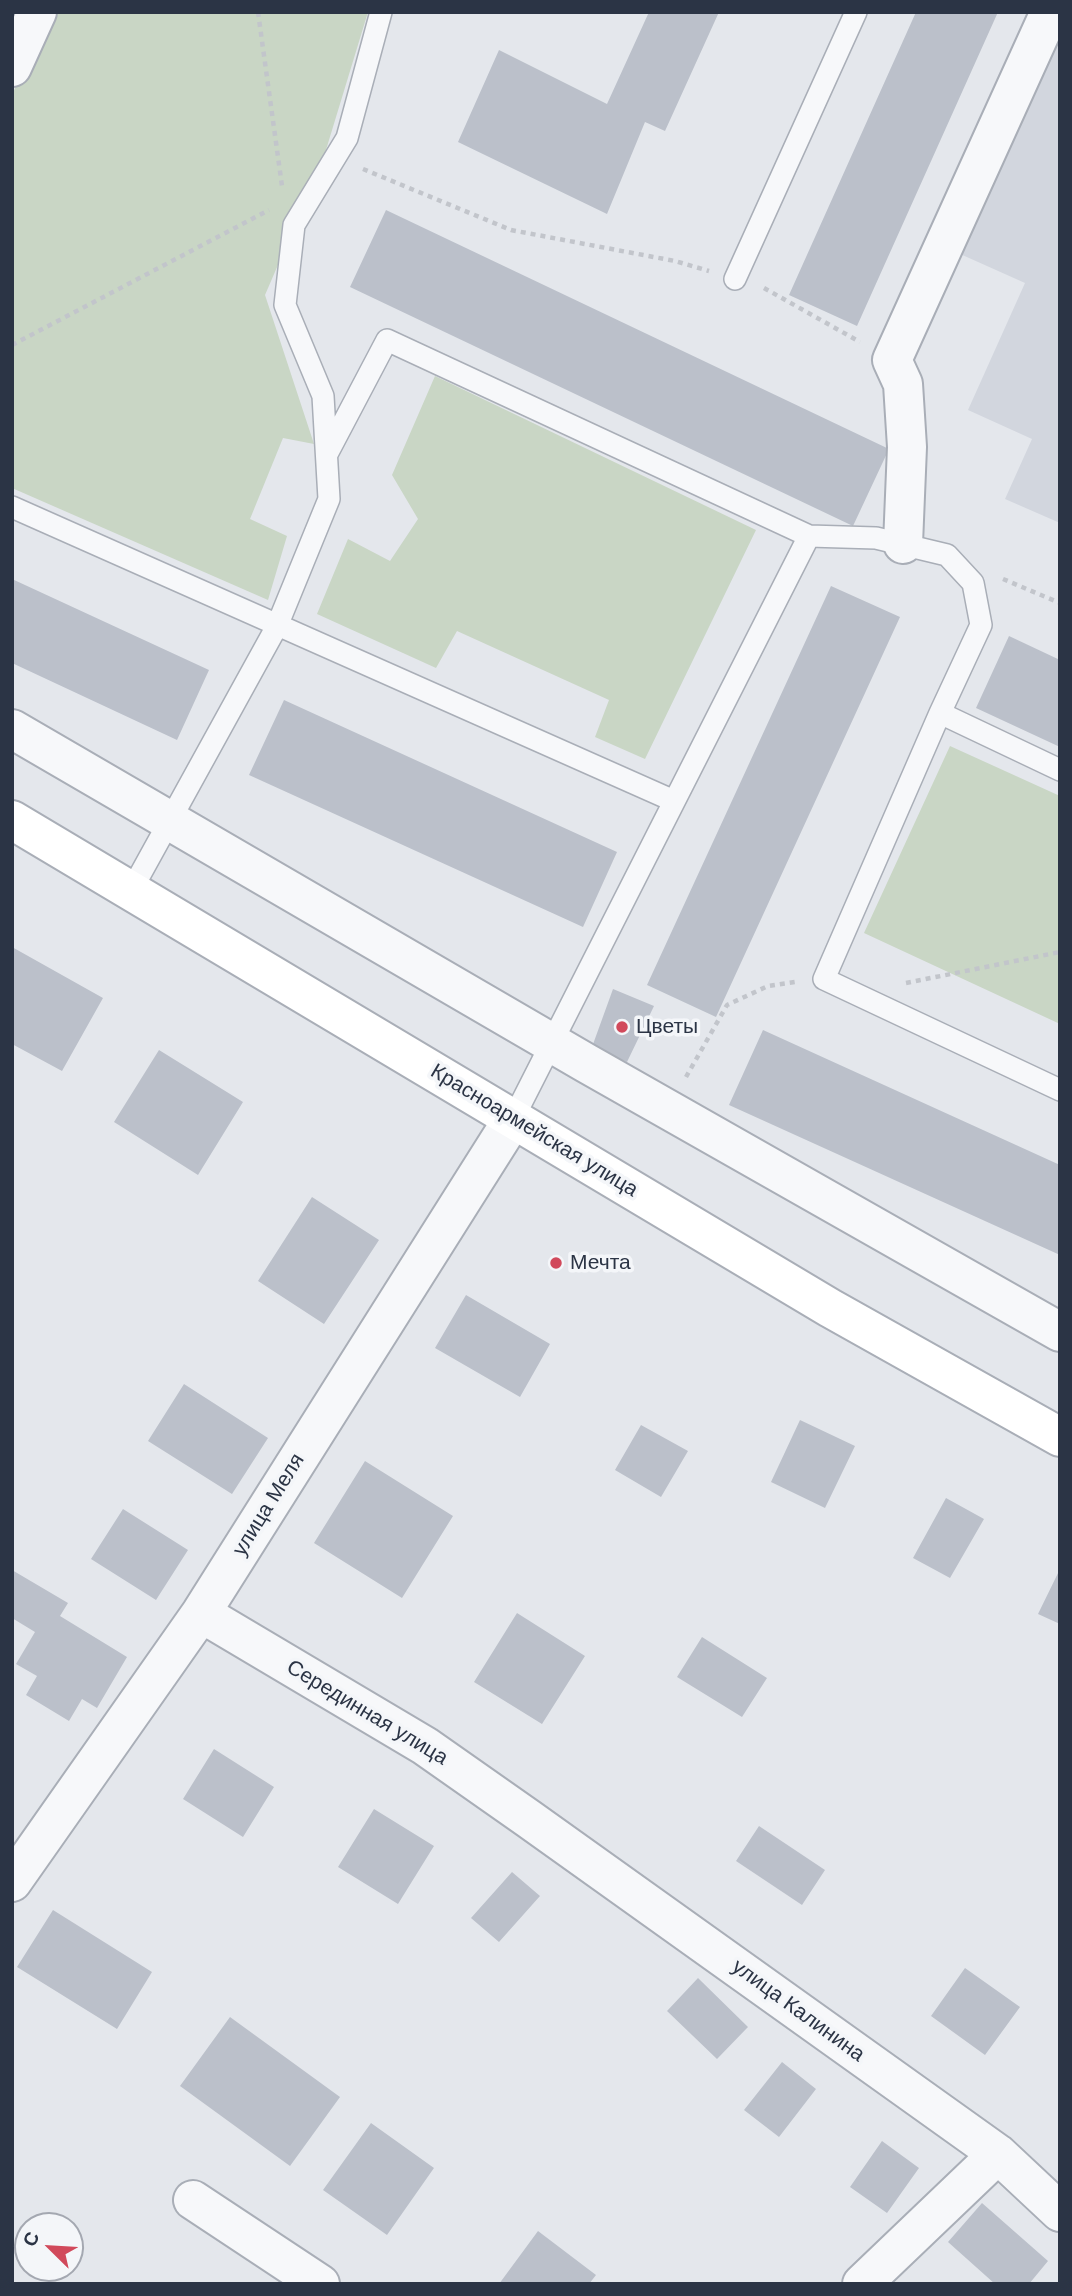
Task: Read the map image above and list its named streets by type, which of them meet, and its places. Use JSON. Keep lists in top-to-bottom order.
{
  "streets": {
    "street": [
      "Красноармейская улица",
      "улица Меля",
      "Серединная улица",
      "улица Калинина"
    ]
  },
  "crossings": [
    ["Красноармейская улица", "улица Меля"],
    ["улица Меля", "Серединная улица"],
    ["Серединная улица", "улица Калинина"]
  ],
  "places": ["Цветы", "Мечта"],
  "north": "top left"
}
